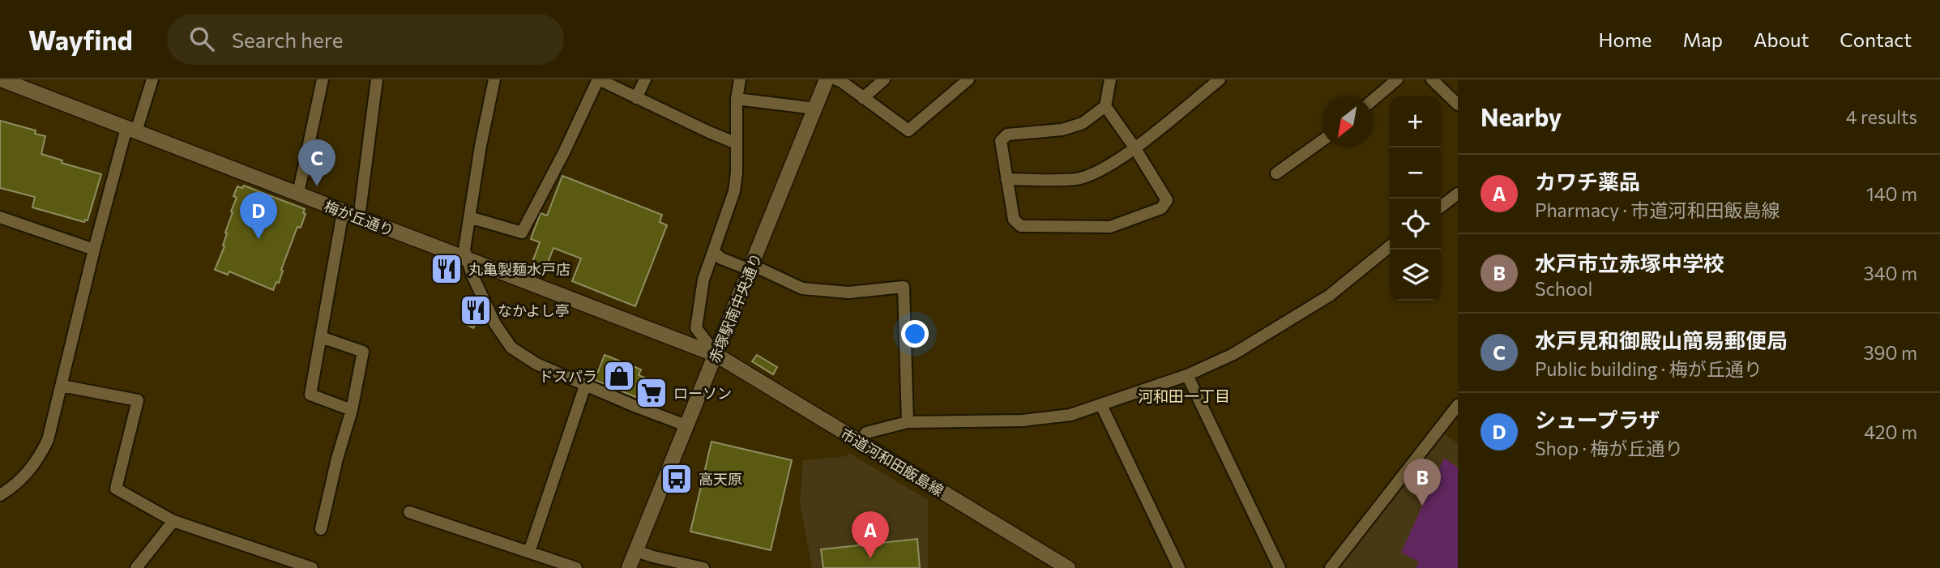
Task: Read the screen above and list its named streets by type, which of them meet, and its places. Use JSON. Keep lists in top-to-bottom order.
{
  "streets": {
    "street": ["梅が丘通り", "赤塚駅南中央通り", "市道河和田飯島線"]
  },
  "crossings": [
    ["梅が丘通り", "赤塚駅南中央通り"],
    ["梅が丘通り", "市道河和田飯島線"],
    ["赤塚駅南中央通り", "市道河和田飯島線"]
  ],
  "districts": ["河和田一丁目"],
  "places": {
    "restaurant": ["丸亀製麺水戸店", "なかよし亭"],
    "shop": ["ドスパラ"],
    "supermarket": ["ローソン"],
    "bus stop": ["高天原"]
  },
  "north": "bottom left",
  "page": {
    "header": "Wayfind",
    "search": "Search here",
    "nav": [
      "Home",
      "Map",
      "About",
      "Contact"
    ],
    "heading": ["Nearby", "4 results"],
    "map_buttons": ["+", "−"],
    "pins": [
      "C",
      "D",
      "B",
      "A"
    ],
    "list": [
      {
        "mark": "A",
        "name": "カワチ薬品",
        "note": "Pharmacy · 市道河和田飯島線",
        "value": "140 m"
      },
      {
        "mark": "B",
        "name": "水戸市立赤塚中学校",
        "note": "School",
        "value": "340 m"
      },
      {
        "mark": "C",
        "name": "水戸見和御殿山簡易郵便局",
        "note": "Public building · 梅が丘通り",
        "value": "390 m"
      },
      {
        "mark": "D",
        "name": "シュープラザ",
        "note": "Shop · 梅が丘通り",
        "value": "420 m"
      }
    ]
  }
}
